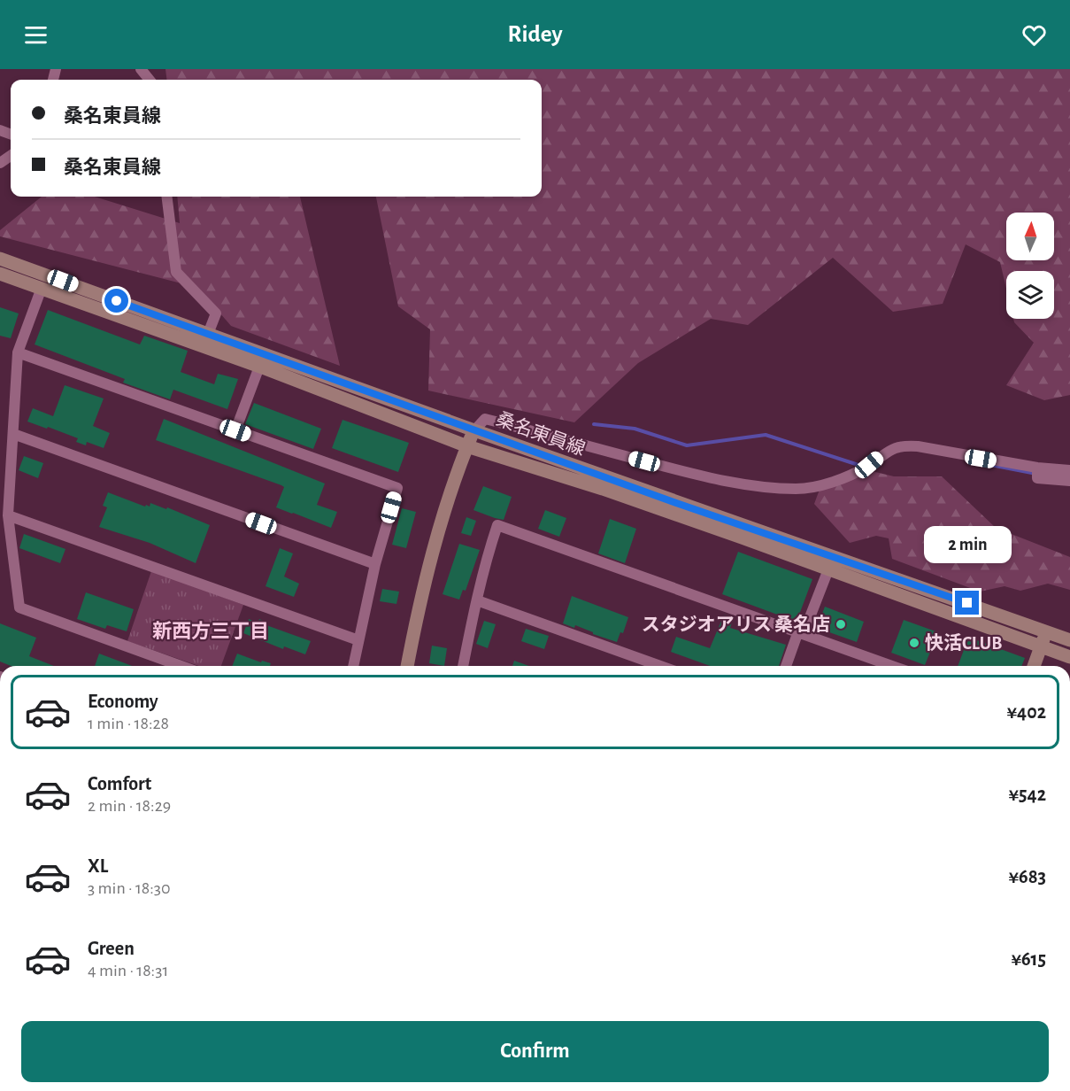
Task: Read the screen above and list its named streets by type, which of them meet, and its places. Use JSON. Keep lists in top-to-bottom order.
{
  "streets": {
    "main road": ["桑名東員線"]
  },
  "districts": ["新西方三丁目"],
  "places": ["スタジオアリス 桑名店", "快活CLUB"],
  "north": "top",
  "page": {
    "header": "Ridey",
    "banner": ["桑名東員線", "桑名東員線"],
    "bubble": "2 min",
    "list": [
      {
        "name": "Economy",
        "note": "1 min · 18:28",
        "value": "¥402"
      },
      {
        "name": "Comfort",
        "note": "2 min · 18:29",
        "value": "¥542"
      },
      {
        "name": "XL",
        "note": "3 min · 18:30",
        "value": "¥683"
      },
      {
        "name": "Green",
        "note": "4 min · 18:31",
        "value": "¥615"
      }
    ],
    "buttons": "Confirm"
  }
}
